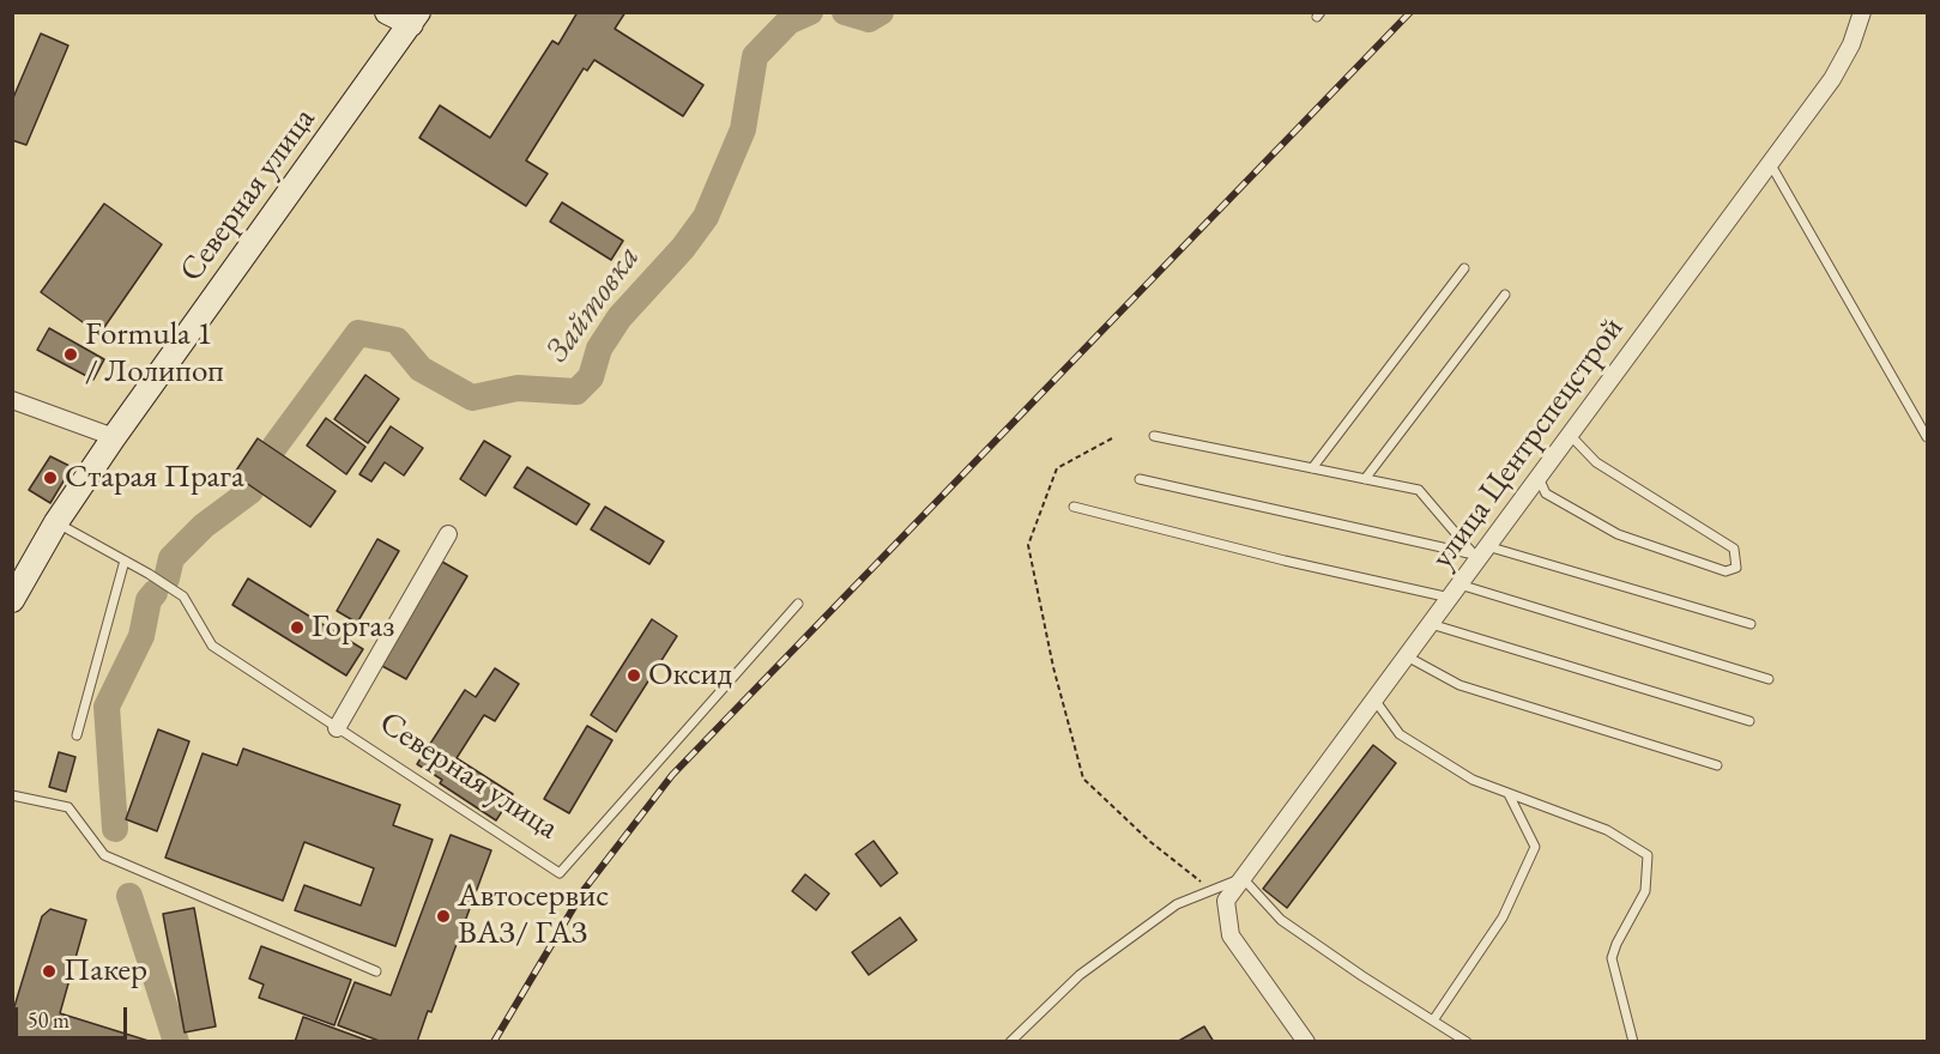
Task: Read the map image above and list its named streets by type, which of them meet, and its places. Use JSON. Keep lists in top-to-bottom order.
{
  "streets": {
    "main road": ["Северная улица"],
    "street": ["улица Центрспецстрой"]
  },
  "water": ["Зайтовка"],
  "places": [
    "Formula 1 / Лолипоп",
    "Старая Прага",
    "Горгаз",
    "Оксид",
    "Автосервис ВАЗ/ ГАЗ",
    "Пакер"
  ],
  "scale_bar": "50 m"
}
